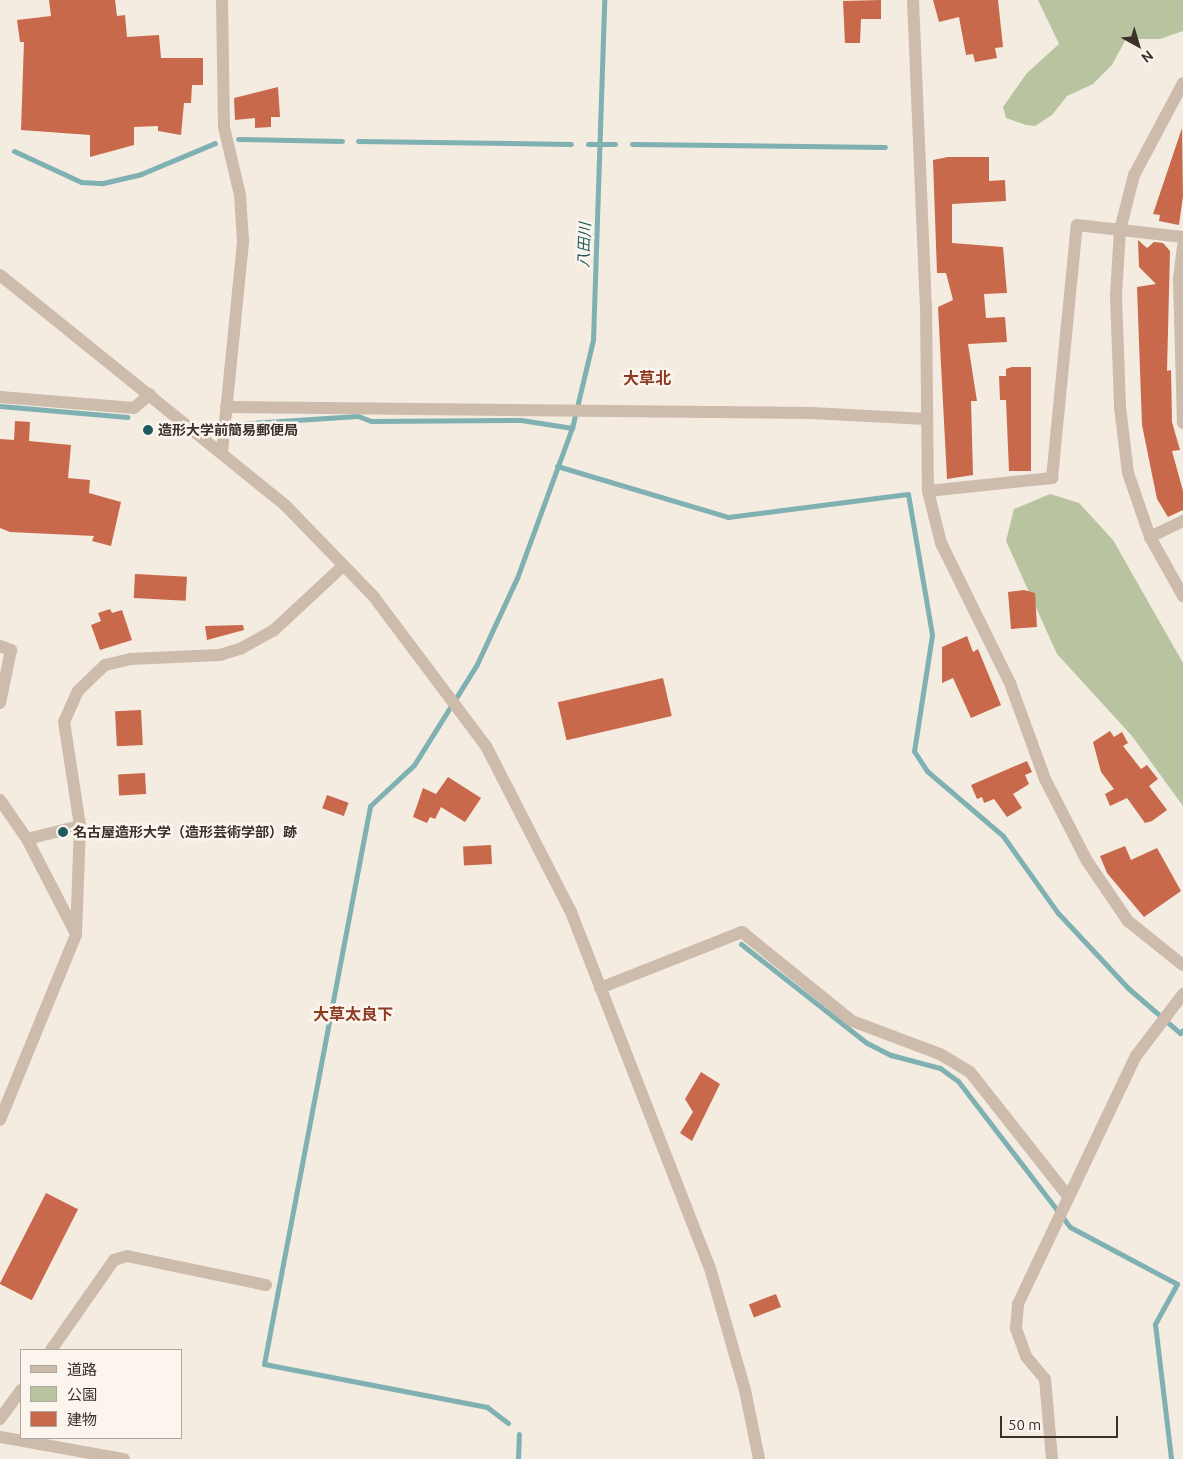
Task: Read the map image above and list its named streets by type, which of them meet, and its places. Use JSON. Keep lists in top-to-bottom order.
{
  "districts": ["大草北", "大草太良下"],
  "water": ["八田川"],
  "places": ["造形大学前簡易郵便局", "名古屋造形大学（造形芸術学部）跡"],
  "legend": ["道路", "公園", "建物"],
  "scale_bar": "50 m",
  "north": "bottom right"
}
